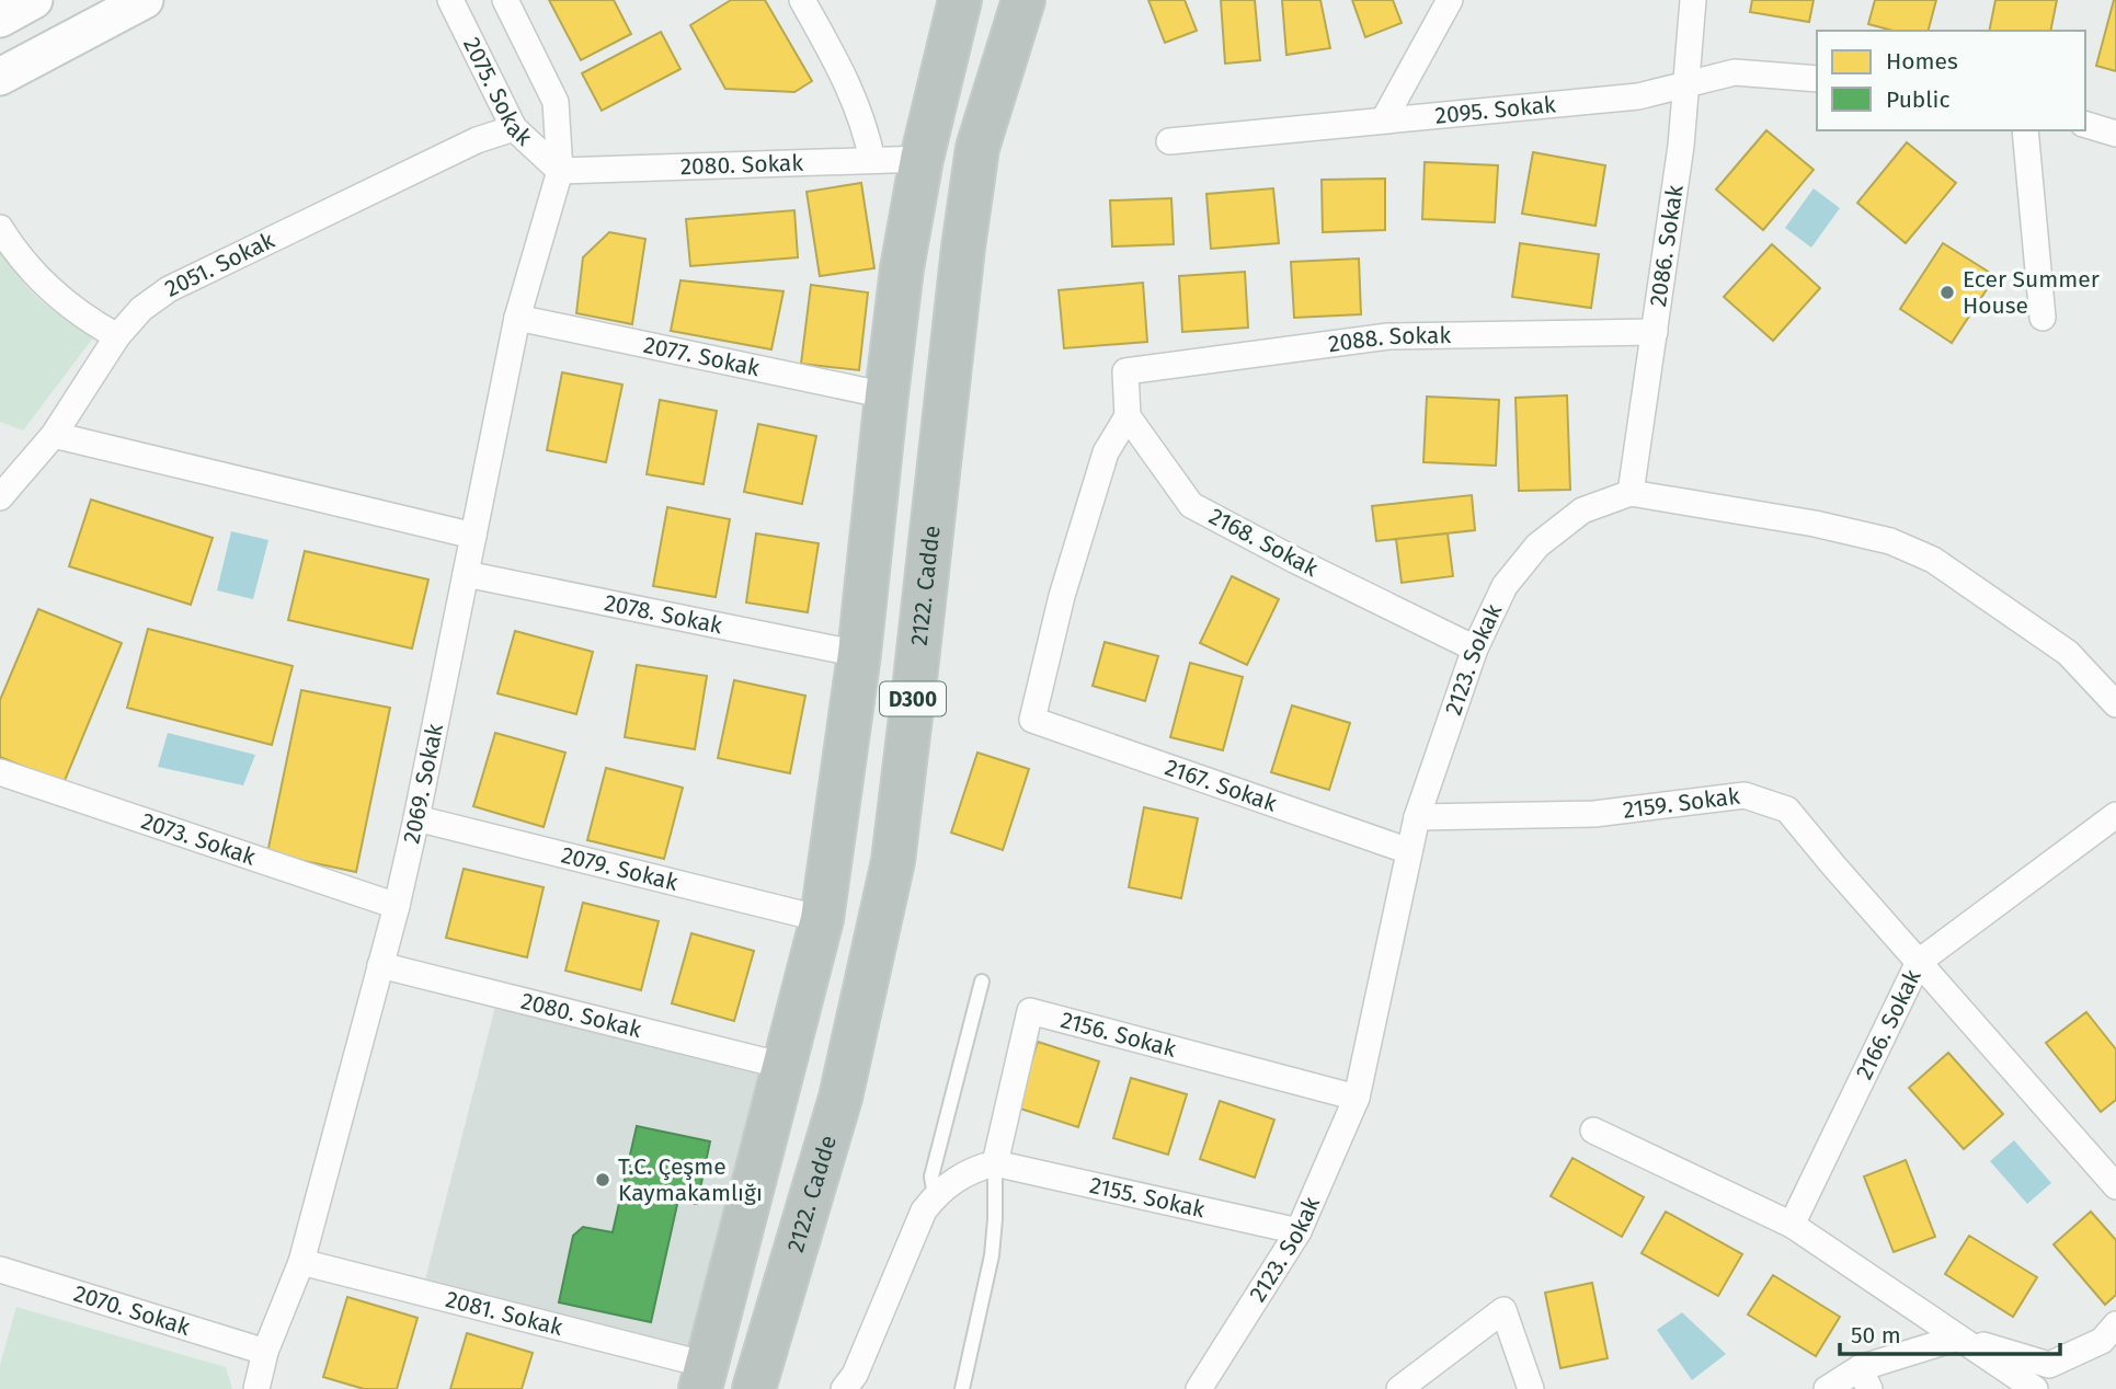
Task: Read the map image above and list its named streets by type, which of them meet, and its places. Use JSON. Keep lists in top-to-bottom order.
{
  "streets": {
    "highway": ["2122. Cadde", "D300"],
    "street": [
      "2075. Sokak",
      "2095. Sokak",
      "2080. Sokak",
      "2086. Sokak",
      "2051. Sokak",
      "2088. Sokak",
      "2077. Sokak",
      "2168. Sokak",
      "2078. Sokak",
      "2123. Sokak",
      "2069. Sokak",
      "2167. Sokak",
      "2159. Sokak",
      "2073. Sokak",
      "2079. Sokak",
      "2166. Sokak",
      "2156. Sokak",
      "2155. Sokak",
      "2070. Sokak",
      "2081. Sokak"
    ]
  },
  "crossings": [
    ["2075. Sokak", "2080. Sokak"],
    ["2075. Sokak", "2051. Sokak"],
    ["2075. Sokak", "2069. Sokak"],
    ["2095. Sokak", "2086. Sokak"],
    ["2080. Sokak", "D300"],
    ["2080. Sokak", "2069. Sokak"],
    ["2086. Sokak", "2088. Sokak"],
    ["2086. Sokak", "2123. Sokak"],
    ["2088. Sokak", "2168. Sokak"],
    ["2088. Sokak", "2167. Sokak"],
    ["2077. Sokak", "D300"],
    ["2077. Sokak", "2069. Sokak"],
    ["2168. Sokak", "2123. Sokak"],
    ["2168. Sokak", "2167. Sokak"],
    ["2078. Sokak", "D300"],
    ["2078. Sokak", "2069. Sokak"],
    ["2123. Sokak", "2167. Sokak"],
    ["2123. Sokak", "2159. Sokak"],
    ["2123. Sokak", "2156. Sokak"],
    ["2123. Sokak", "2155. Sokak"],
    ["D300", "2079. Sokak"],
    ["D300", "2081. Sokak"],
    ["2069. Sokak", "2073. Sokak"],
    ["2069. Sokak", "2079. Sokak"],
    ["2069. Sokak", "2070. Sokak"],
    ["2069. Sokak", "2081. Sokak"],
    ["2159. Sokak", "2166. Sokak"],
    ["2156. Sokak", "2155. Sokak"]
  ],
  "places": ["Ecer Summer House", "T.C. Çeşme Kaymakamlığı"],
  "legend": ["Homes", "Public"],
  "scale_bar": "50 m"
}
